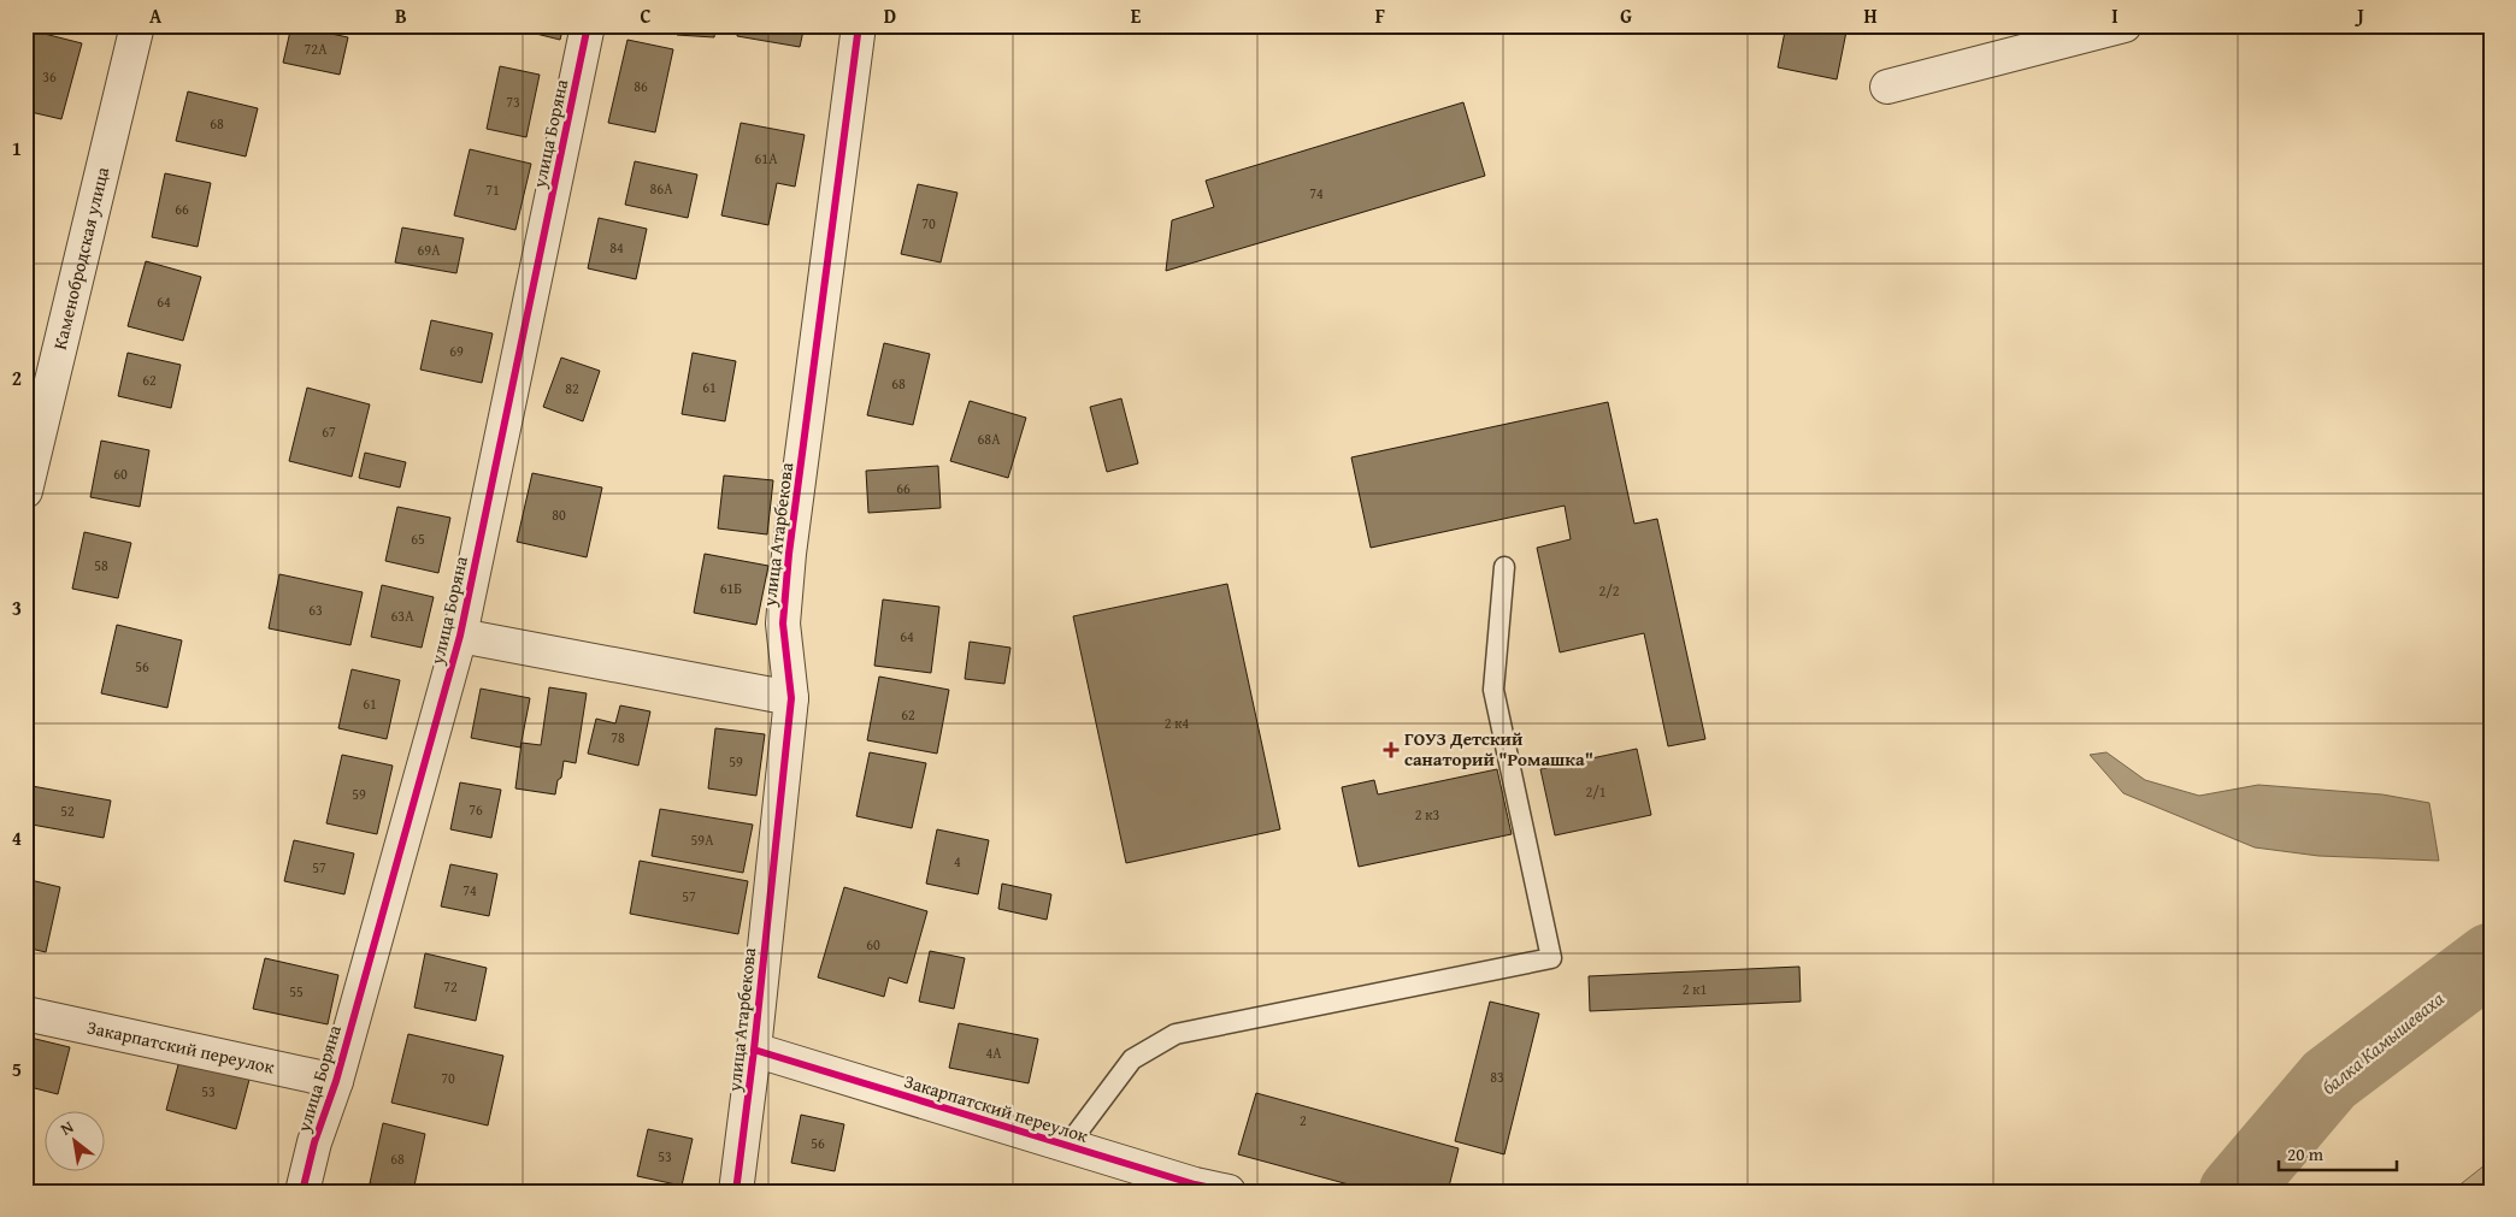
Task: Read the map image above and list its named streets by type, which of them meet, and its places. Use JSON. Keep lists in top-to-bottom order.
{
  "streets": {
    "street": [
      "улица Боряна",
      "Каменобродская улица",
      "улица Атарбекова",
      "Закарпатский переулок"
    ]
  },
  "crossings": [
    ["улица Боряна", "Закарпатский переулок"],
    ["улица Атарбекова", "Закарпатский переулок"]
  ],
  "water": ["балка Камышеваха"],
  "places": {
    "health": ["ГОУЗ Детский санаторий \"Ромашка\""]
  },
  "house_numbers": [
    "72А",
    "36",
    "86",
    "73",
    "68",
    "61А",
    "86А",
    "71",
    "74",
    "66",
    "70",
    "84",
    "69А",
    "64",
    "69",
    "62",
    "68",
    "61",
    "82",
    "67",
    "68А",
    "60",
    "66",
    "80",
    "65",
    "58",
    "61Б",
    "2/2",
    "63",
    "63А",
    "64",
    "56",
    "61",
    "62",
    "2 к4",
    "78",
    "59",
    "2/1",
    "59",
    "76",
    "52",
    "2 к3",
    "59А",
    "4",
    "57",
    "74",
    "57",
    "60",
    "72",
    "2 к1",
    "55",
    "4А",
    "83",
    "70",
    "53",
    "2",
    "56",
    "53",
    "68"
  ],
  "scale_bar": "20 m",
  "north": "top left",
  "grid": {
    "columns": [
      "A",
      "B",
      "C",
      "D",
      "E",
      "F",
      "G",
      "H",
      "I",
      "J"
    ],
    "rows": [
      "1",
      "2",
      "3",
      "4",
      "5"
    ]
  }
}
